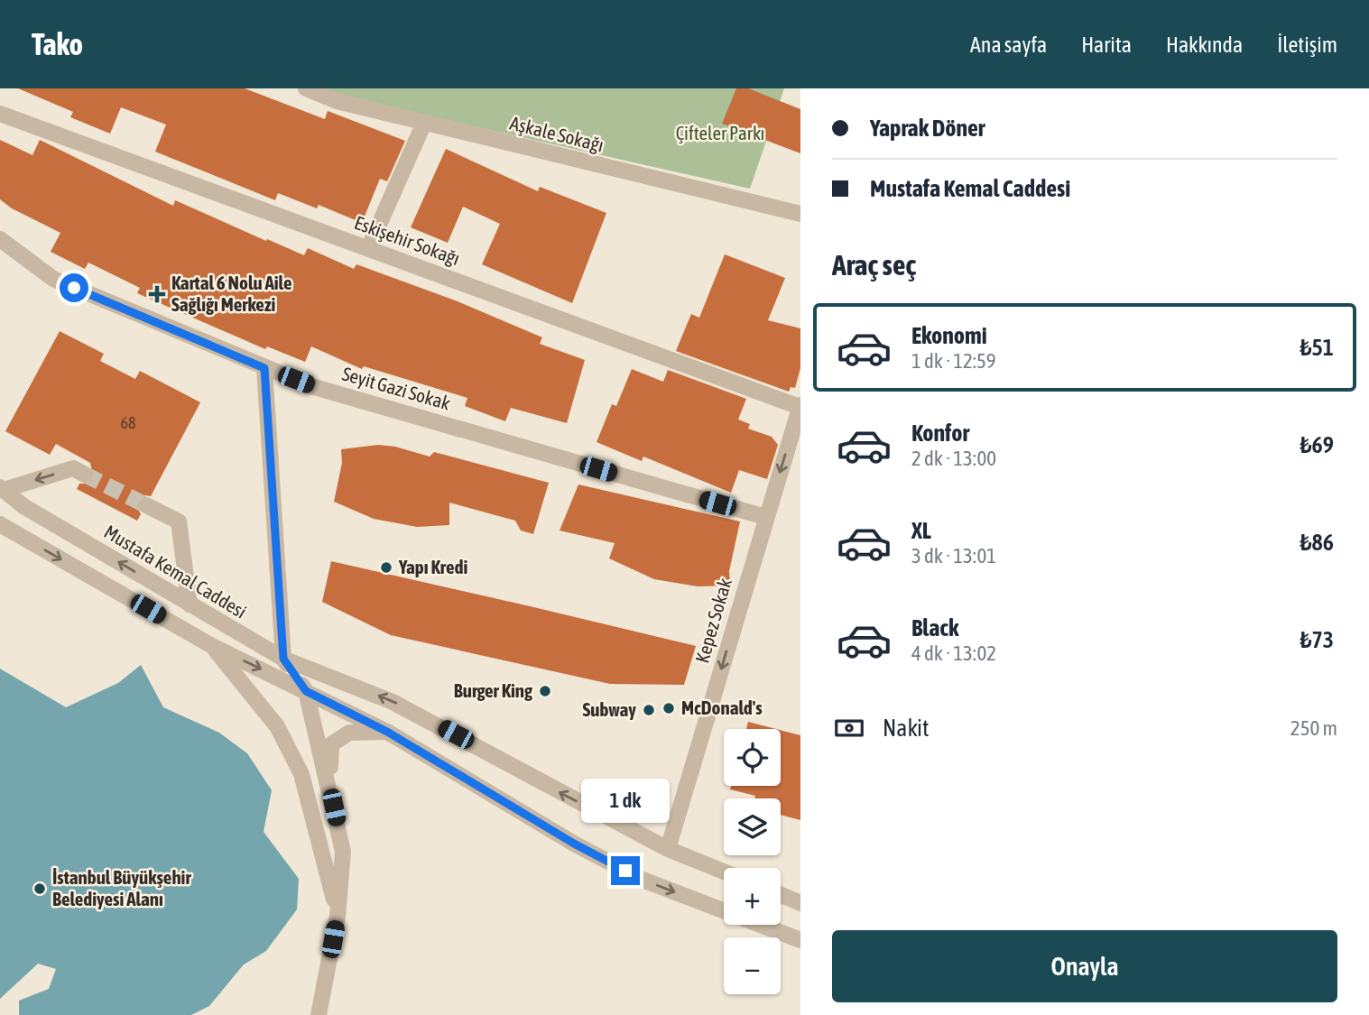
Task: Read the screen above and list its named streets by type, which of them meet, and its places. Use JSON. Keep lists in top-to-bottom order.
{
  "streets": {
    "street": [
      "Aşkale Sokağı",
      "Eskişehir Sokağı",
      "Seyit Gazi Sokak",
      "Mustafa Kemal Caddesi",
      "Kepez Sokak"
    ]
  },
  "crossings": [
    ["Eskişehir Sokağı", "Kepez Sokak"],
    ["Seyit Gazi Sokak", "Kepez Sokak"],
    ["Mustafa Kemal Caddesi", "Kepez Sokak"]
  ],
  "one_way": ["Kepez Sokak"],
  "parks": ["Çifteler Parkı"],
  "places": {
    "health": ["Kartal 6 Nolu Aile Sağlığı Merkezi"],
    "other": [
      "Yapı Kredi",
      "Burger King",
      "McDonald's",
      "Subway",
      "İstanbul Büyükşehir Belediyesi Alanı"
    ]
  },
  "house_numbers": ["68"],
  "page": {
    "header": "Tako",
    "nav": [
      "Ana sayfa",
      "Harita",
      "Hakkında",
      "İletişim"
    ],
    "banner": ["Yaprak Döner", "Mustafa Kemal Caddesi"],
    "heading": "Araç seç",
    "list": [
      {
        "name": "Ekonomi",
        "note": "1 dk · 12:59",
        "value": "₺51"
      },
      {
        "name": "Konfor",
        "note": "2 dk · 13:00",
        "value": "₺69"
      },
      {
        "name": "XL",
        "note": "3 dk · 13:01",
        "value": "₺86"
      },
      {
        "name": "Black",
        "note": "4 dk · 13:02",
        "value": "₺73"
      }
    ],
    "pay": ["Nakit", "250 m"],
    "map_buttons": ["+", "−"],
    "bubble": "1 dk",
    "buttons": "Onayla"
  }
}
